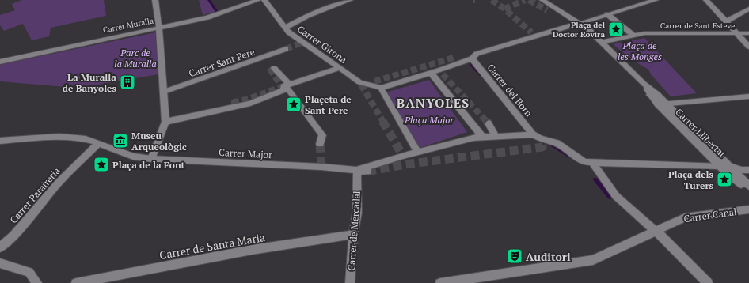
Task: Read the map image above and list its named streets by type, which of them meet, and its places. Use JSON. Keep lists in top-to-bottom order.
{
  "streets": {
    "street": [
      "Carrer Muralla",
      "Carrer de Sant Esteve",
      "Carrer Girona",
      "Carrer Sant Pere",
      "Carrer del Born",
      "Carrer Llibertat",
      "Carrer Major",
      "Carrer Paraireria",
      "Carrer Canal",
      "Carrer de Mercadal",
      "Carrer de Santa Maria"
    ]
  },
  "crossings": [
    ["Carrer de Sant Esteve", "Carrer Llibertat"],
    ["Carrer Major", "Carrer Paraireria"],
    ["Carrer Major", "Carrer de Mercadal"],
    ["Carrer de Mercadal", "Carrer de Santa Maria"]
  ],
  "districts": ["BANYOLES"],
  "parks": ["Plaça de les Monges", "Parc de la Muralla", "Plaça Major"],
  "places": {
    "place": [
      "Plaça del Doctor Rovira",
      "Plaçeta de Sant Pere",
      "Plaça de la Font",
      "Plaça dels Turers"
    ],
    "building": ["La Muralla de Banyoles"],
    "museum": ["Museu Arqueològic"],
    "theatre": ["Auditori"]
  }
}
